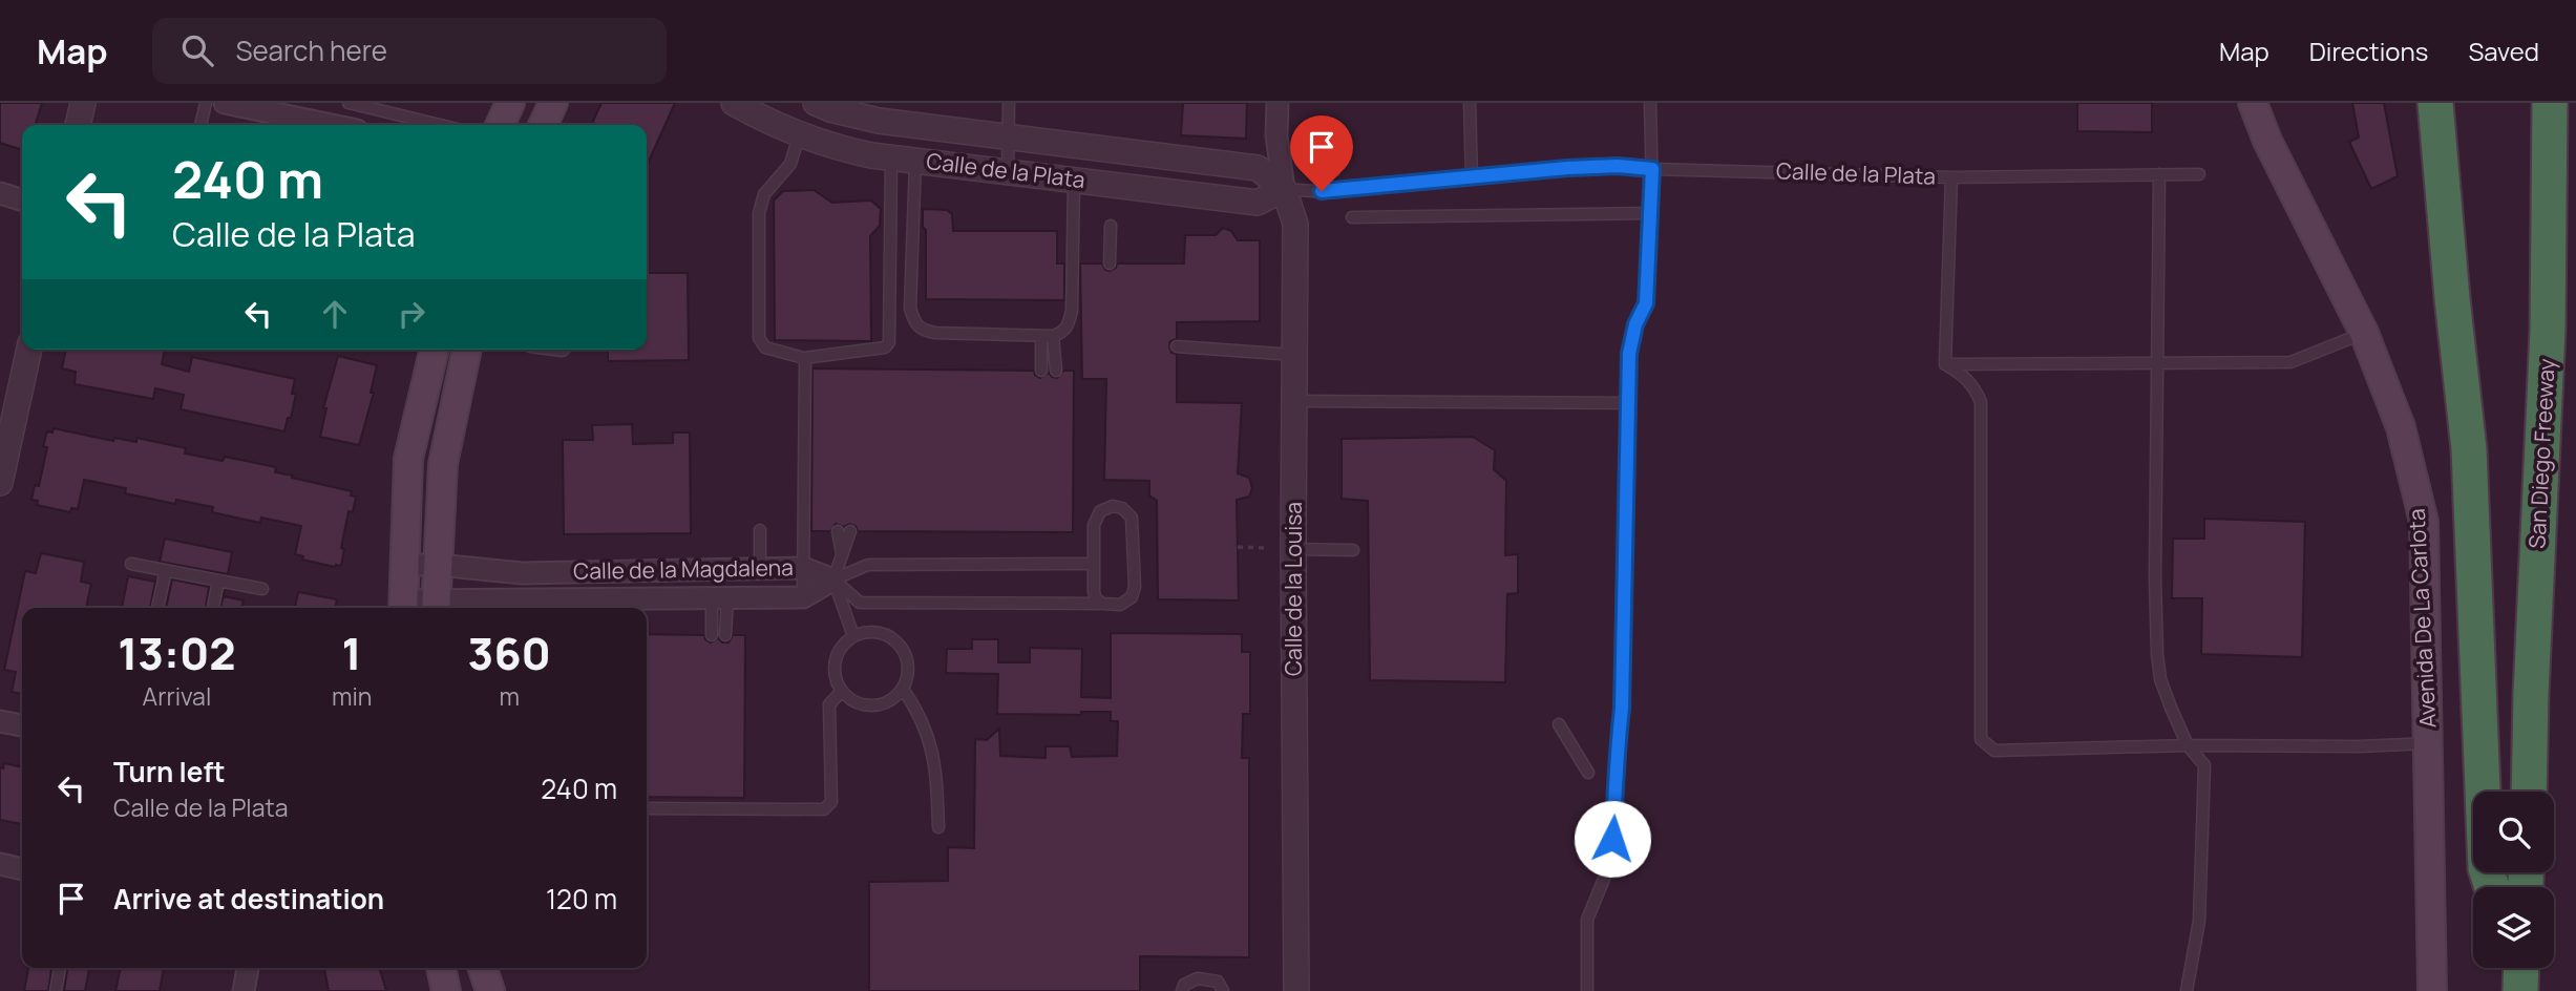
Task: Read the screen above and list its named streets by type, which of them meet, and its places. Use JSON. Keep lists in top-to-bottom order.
{
  "streets": {
    "highway": ["San Diego Freeway"],
    "main road": ["Avenida De La Carlota"],
    "street": ["Calle de la Plata", "Calle de la Magdalena", "Calle de la Louisa"]
  },
  "crossings": [
    ["Calle de la Plata", "Calle de la Louisa"]
  ],
  "page": {
    "header": "Map",
    "search": "Search here",
    "nav": ["Map", "Directions", "Saved"],
    "turn": ["240 m", "Calle de la Plata"],
    "eta": [
      "13:02",
      "Arrival",
      "1",
      "min",
      "360",
      "m"
    ],
    "list": [
      {
        "name": "Turn left",
        "note": "Calle de la Plata",
        "value": "240 m"
      },
      {
        "name": "Arrive at destination",
        "value": "120 m"
      }
    ]
  }
}
